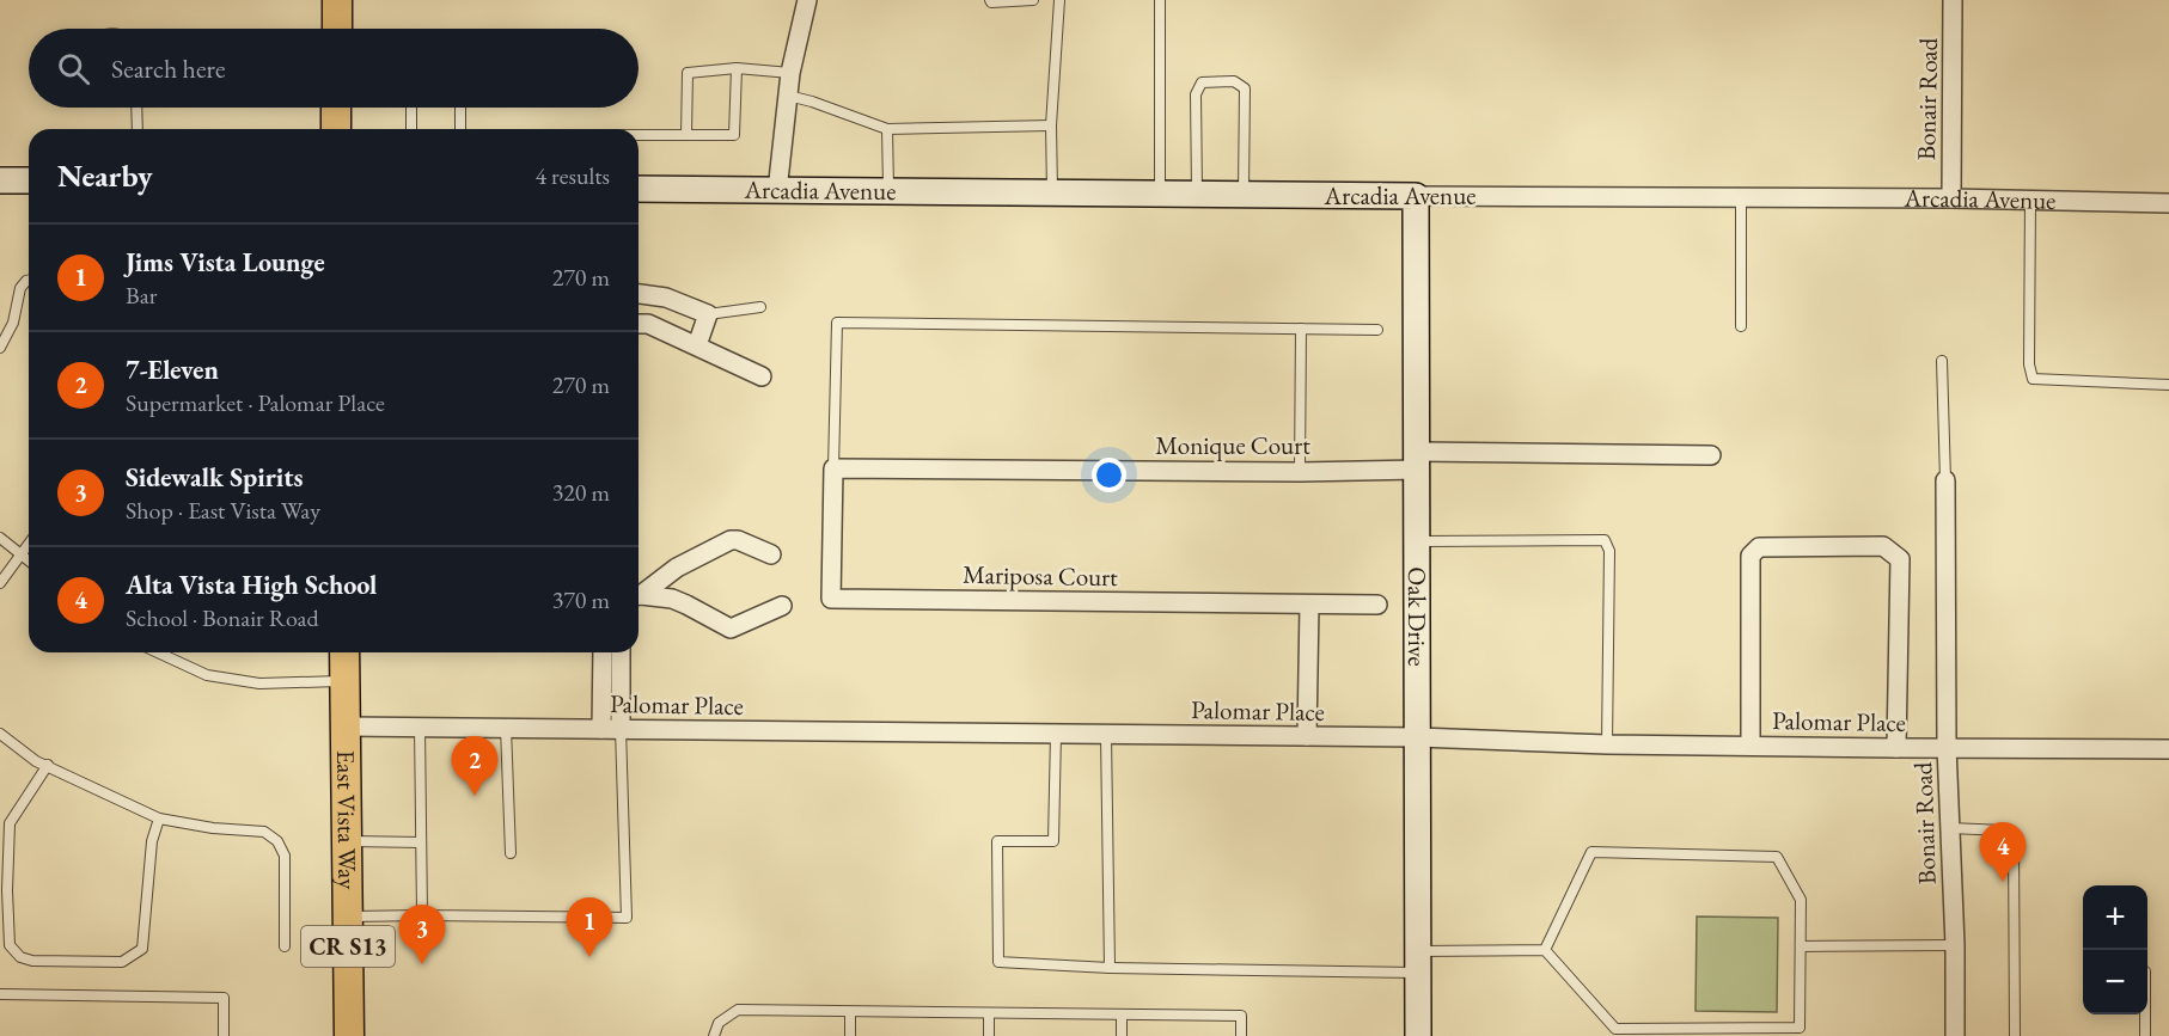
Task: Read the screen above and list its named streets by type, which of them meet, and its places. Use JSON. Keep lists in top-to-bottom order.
{
  "streets": {
    "main road": ["East Vista Way", "CR S13"],
    "street": [
      "Bonair Road",
      "Arcadia Avenue",
      "Monique Court",
      "Mariposa Court",
      "Oak Drive",
      "Palomar Place"
    ]
  },
  "crossings": [
    ["Bonair Road", "Arcadia Avenue"],
    ["Bonair Road", "Palomar Place"],
    ["Arcadia Avenue", "Oak Drive"],
    ["Monique Court", "Mariposa Court"],
    ["Monique Court", "Oak Drive"],
    ["Oak Drive", "Palomar Place"],
    ["Palomar Place", "East Vista Way"]
  ],
  "page": {
    "search": "Search here",
    "heading": ["Nearby", "4 results"],
    "list": [
      {
        "mark": "1",
        "name": "Jims Vista Lounge",
        "note": "Bar",
        "value": "270 m"
      },
      {
        "mark": "2",
        "name": "7-Eleven",
        "note": "Supermarket · Palomar Place",
        "value": "270 m"
      },
      {
        "mark": "3",
        "name": "Sidewalk Spirits",
        "note": "Shop · East Vista Way",
        "value": "320 m"
      },
      {
        "mark": "4",
        "name": "Alta Vista High School",
        "note": "School · Bonair Road",
        "value": "370 m"
      }
    ],
    "pins": [
      "2",
      "4",
      "1",
      "3"
    ],
    "map_buttons": ["+", "−"]
  }
}
